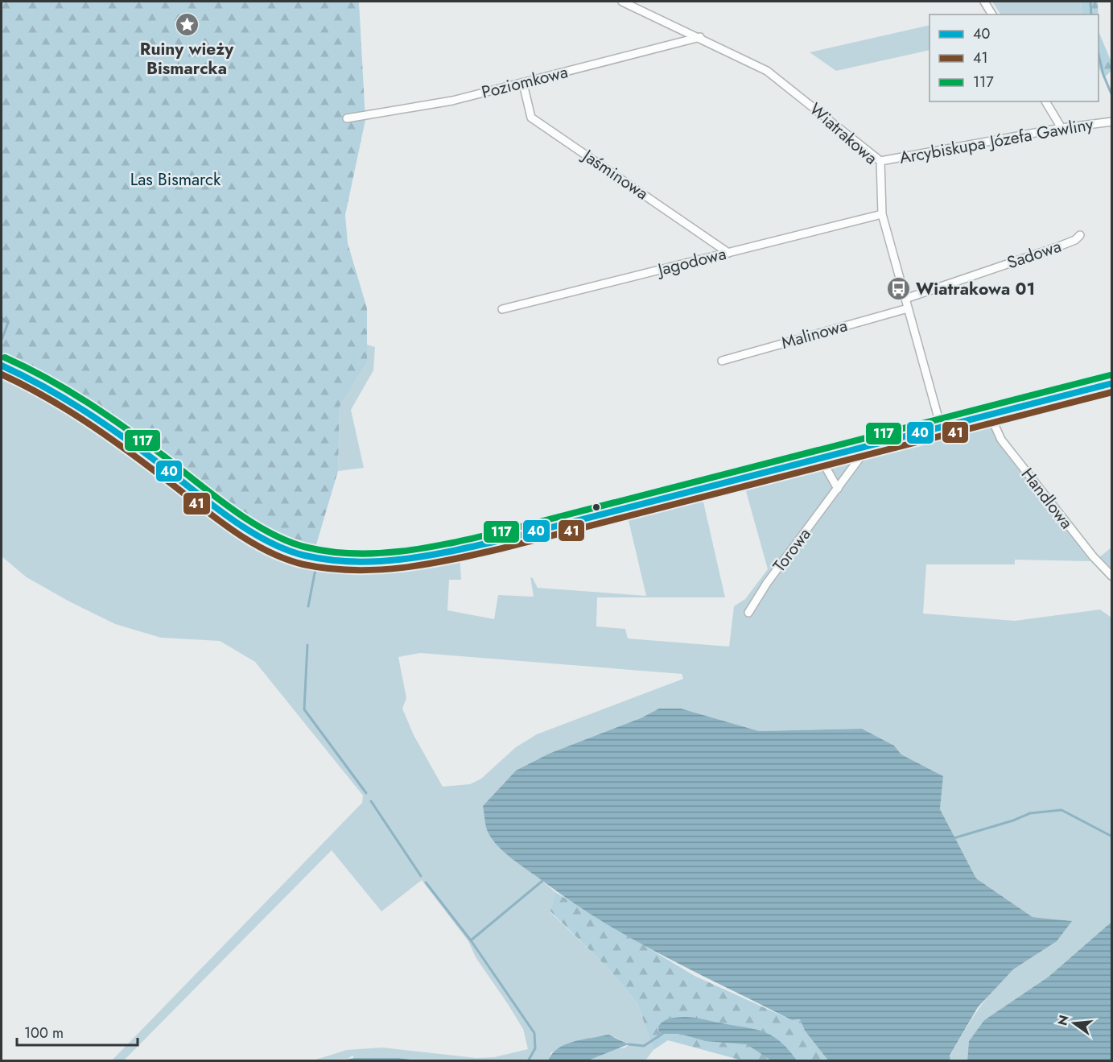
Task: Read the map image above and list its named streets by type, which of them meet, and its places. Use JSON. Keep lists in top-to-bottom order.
{
  "streets": {
    "street": [
      "Poziomkowa",
      "Wiatrakowa",
      "Arcybiskupa Józefa Gawliny",
      "Jaśminowa",
      "Sadowa",
      "Jagodowa",
      "Malinowa",
      "Handlowa",
      "Torowa"
    ]
  },
  "crossings": [
    ["Poziomkowa", "Wiatrakowa"],
    ["Poziomkowa", "Jaśminowa"],
    ["Wiatrakowa", "Arcybiskupa Józefa Gawliny"],
    ["Wiatrakowa", "Sadowa"],
    ["Wiatrakowa", "Jagodowa"],
    ["Wiatrakowa", "Malinowa"],
    ["Jaśminowa", "Jagodowa"]
  ],
  "parks": ["Las Bismarck"],
  "places": {
    "place": ["Ruiny wieży Bismarcka"],
    "bus stop": ["Wiatrakowa 01"]
  },
  "lines": ["transit line 117", "transit line 40", "transit line 41"],
  "legend": ["40", "41", "117"],
  "scale_bar": "100 m",
  "north": "left"
}
